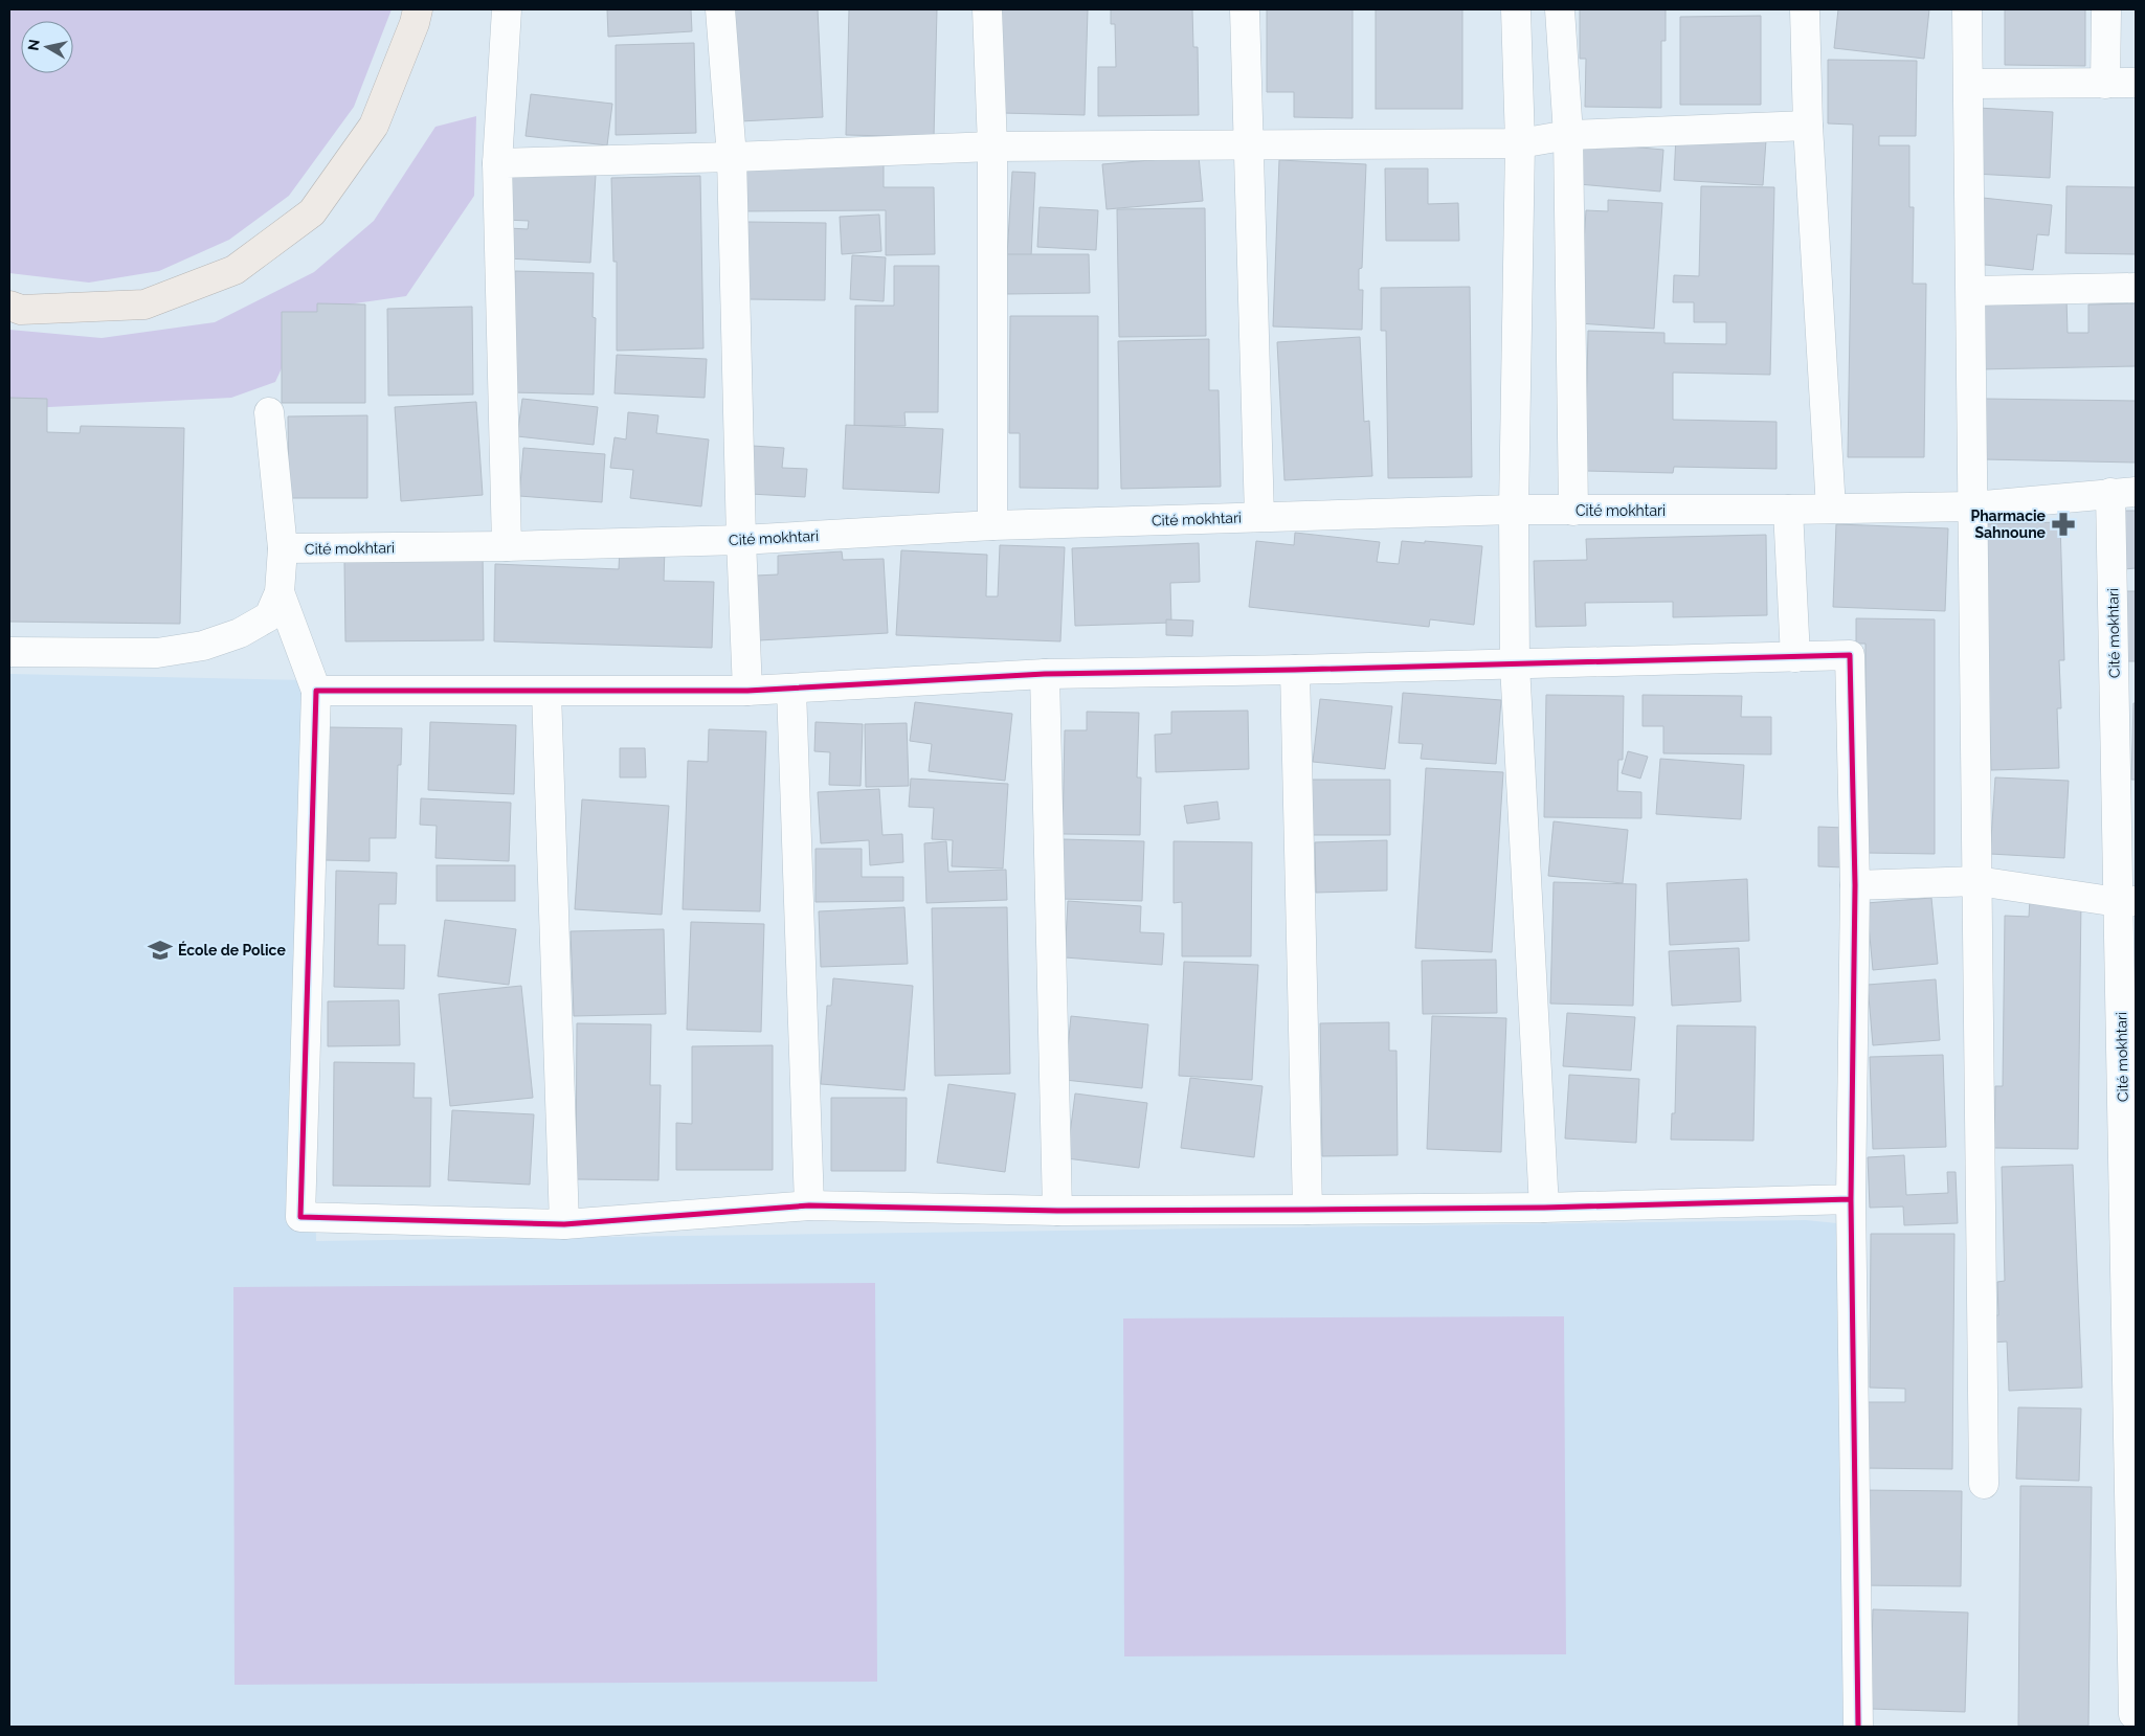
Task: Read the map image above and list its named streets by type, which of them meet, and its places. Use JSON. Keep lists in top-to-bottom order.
{
  "streets": {
    "street": ["Cité mokhtari"]
  },
  "places": {
    "pharmacy": ["Pharmacie Sahnoune"],
    "school or university": ["École de Police"]
  },
  "north": "left"
}
